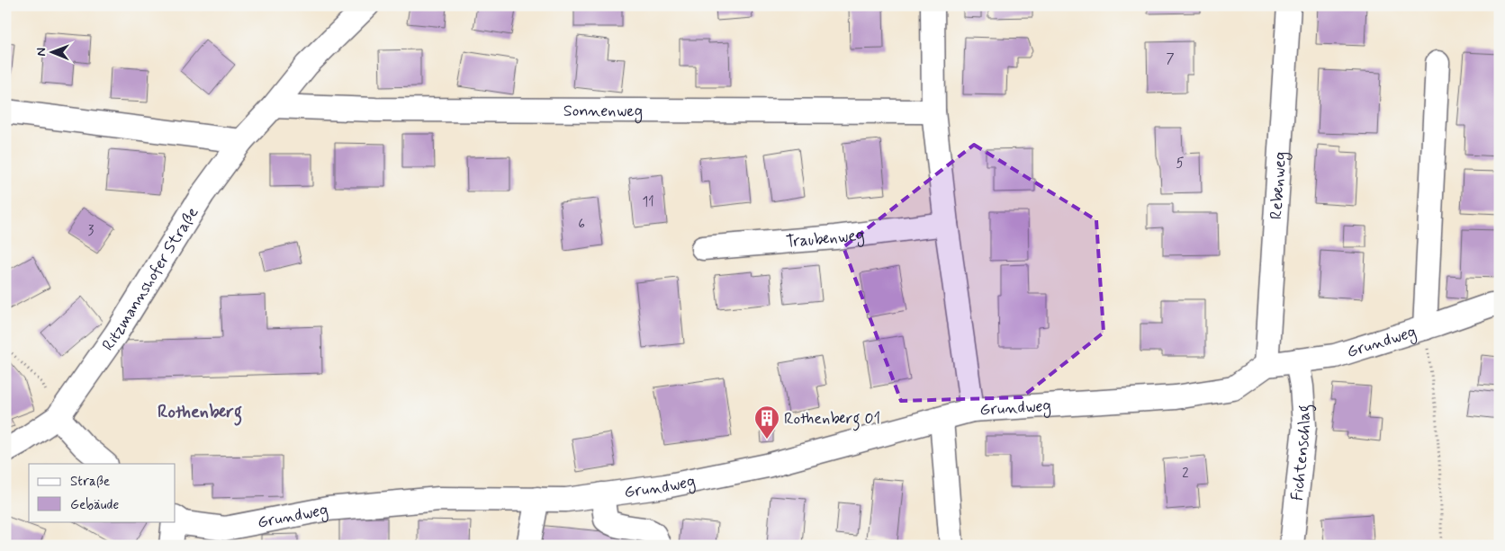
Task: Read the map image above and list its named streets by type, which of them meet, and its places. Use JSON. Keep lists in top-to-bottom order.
{
  "streets": {
    "street": [
      "Sonnenweg",
      "Rebenweg",
      "Traubenweg",
      "Ritzmannshofer Straße",
      "Grundweg",
      "Fichtenschlag"
    ]
  },
  "crossings": [
    ["Sonnenweg", "Ritzmannshofer Straße"],
    ["Rebenweg", "Grundweg"],
    ["Grundweg", "Fichtenschlag"]
  ],
  "districts": ["Rothenberg"],
  "places": {
    "building": ["Rothenberg 01"]
  },
  "house_numbers": [
    "7",
    "5",
    "11",
    "6",
    "3",
    "2"
  ],
  "legend": ["Straße", "Gebäude"],
  "north": "left"
}
